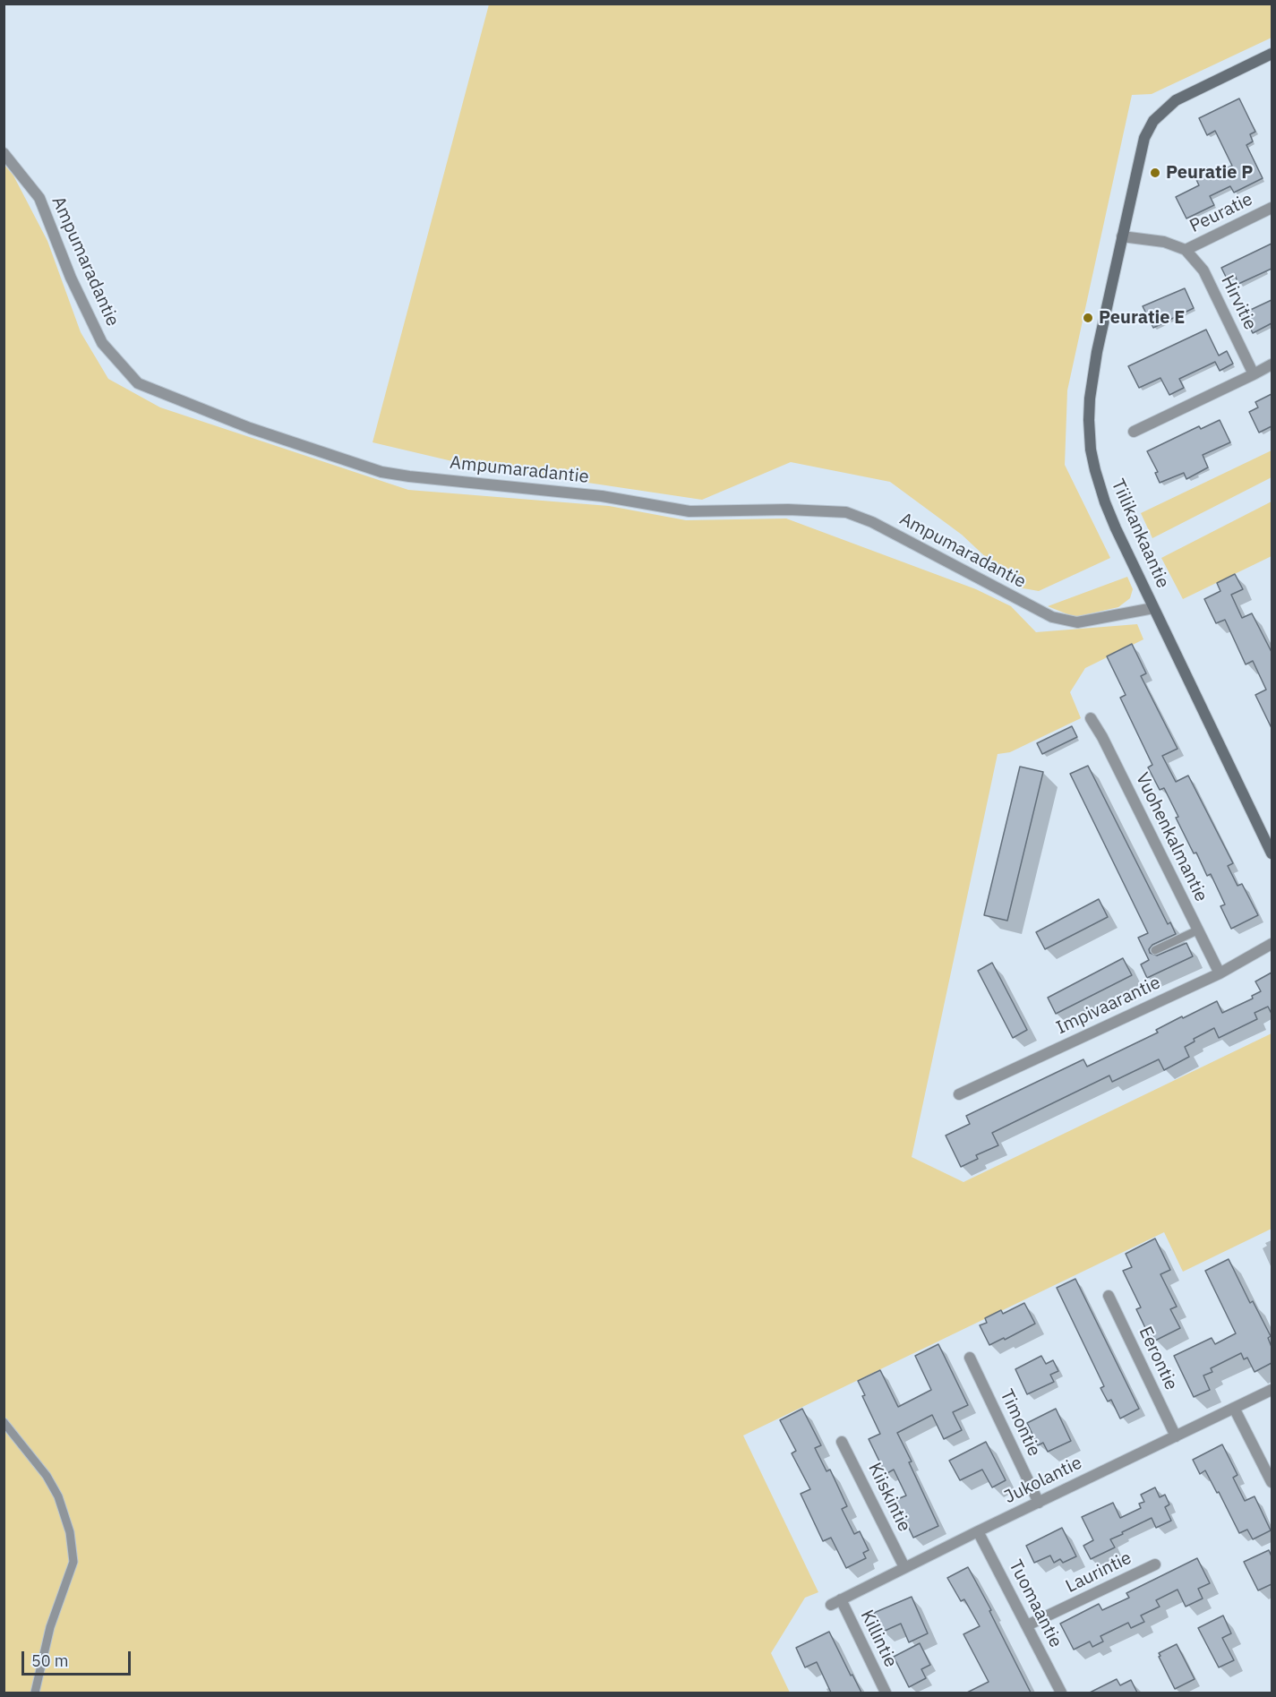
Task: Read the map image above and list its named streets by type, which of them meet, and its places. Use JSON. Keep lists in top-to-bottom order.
{
  "streets": {
    "street": [
      "Peuratie",
      "Ampumaradantie",
      "Hirvitie",
      "Tiilikankaantie",
      "Vuohenkalmantie",
      "Impivaarantie",
      "Eerontie",
      "Timontie",
      "Jukolantie",
      "Kiiskintie",
      "Laurintie",
      "Tuomaantie",
      "Killintie"
    ]
  },
  "crossings": [
    ["Peuratie", "Hirvitie"],
    ["Peuratie", "Tiilikankaantie"],
    ["Ampumaradantie", "Tiilikankaantie"],
    ["Vuohenkalmantie", "Impivaarantie"],
    ["Eerontie", "Jukolantie"],
    ["Timontie", "Jukolantie"],
    ["Jukolantie", "Kiiskintie"],
    ["Jukolantie", "Tuomaantie"],
    ["Jukolantie", "Killintie"],
    ["Laurintie", "Tuomaantie"]
  ],
  "places": ["Peuratie P", "Peuratie E"],
  "scale_bar": "50 m"
}
